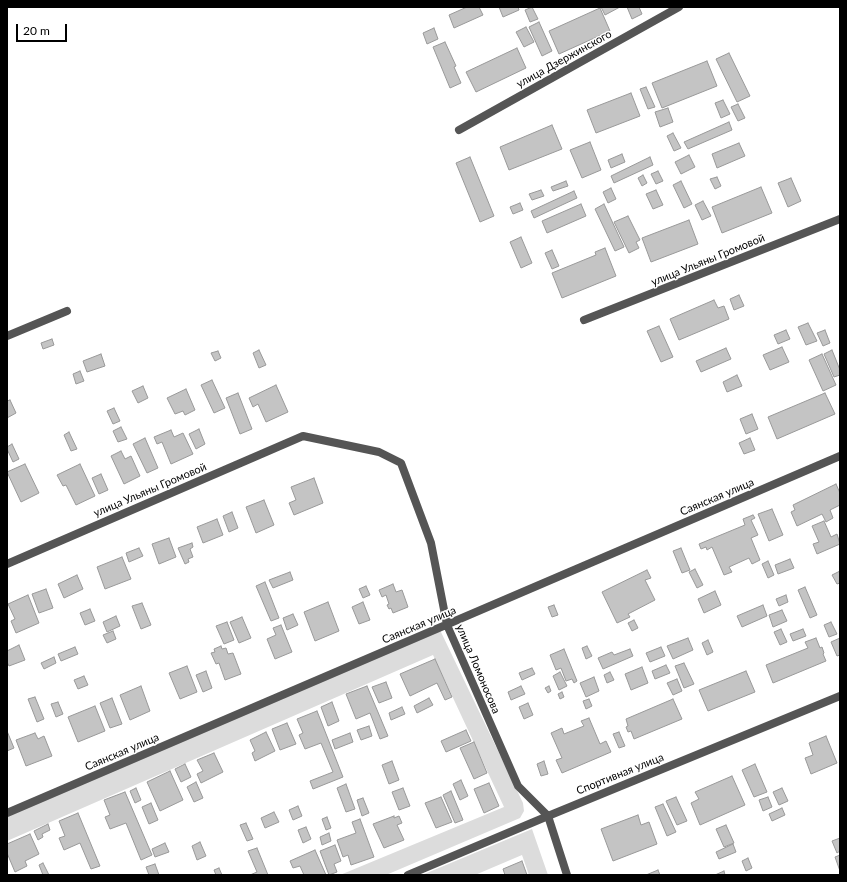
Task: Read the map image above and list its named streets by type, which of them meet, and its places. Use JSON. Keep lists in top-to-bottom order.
{
  "streets": {
    "street": [
      "улица Дзержинского",
      "улица Ульяны Громовой",
      "Саянская улица",
      "улица Ломоносова",
      "Спортивная улица"
    ]
  },
  "crossings": [
    ["улица Ульяны Громовой", "улица Ломоносова"],
    ["Саянская улица", "улица Ломоносова"],
    ["улица Ломоносова", "Спортивная улица"]
  ],
  "scale_bar": "20 m"
}
